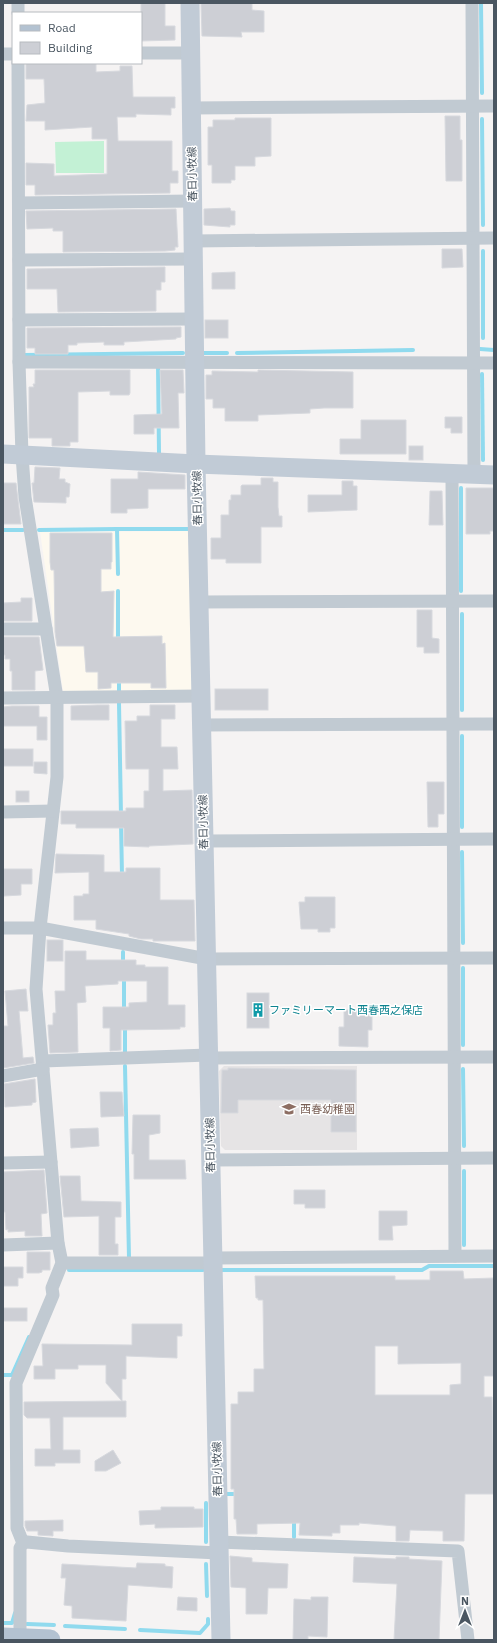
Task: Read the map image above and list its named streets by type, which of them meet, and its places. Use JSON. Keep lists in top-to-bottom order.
{
  "streets": {
    "main road": ["春日小牧線"]
  },
  "places": {
    "building": ["ファミリーマート西春西之保店"],
    "school or university": ["西春幼稚園"]
  },
  "legend": ["Road", "Building"],
  "north": "top"
}
